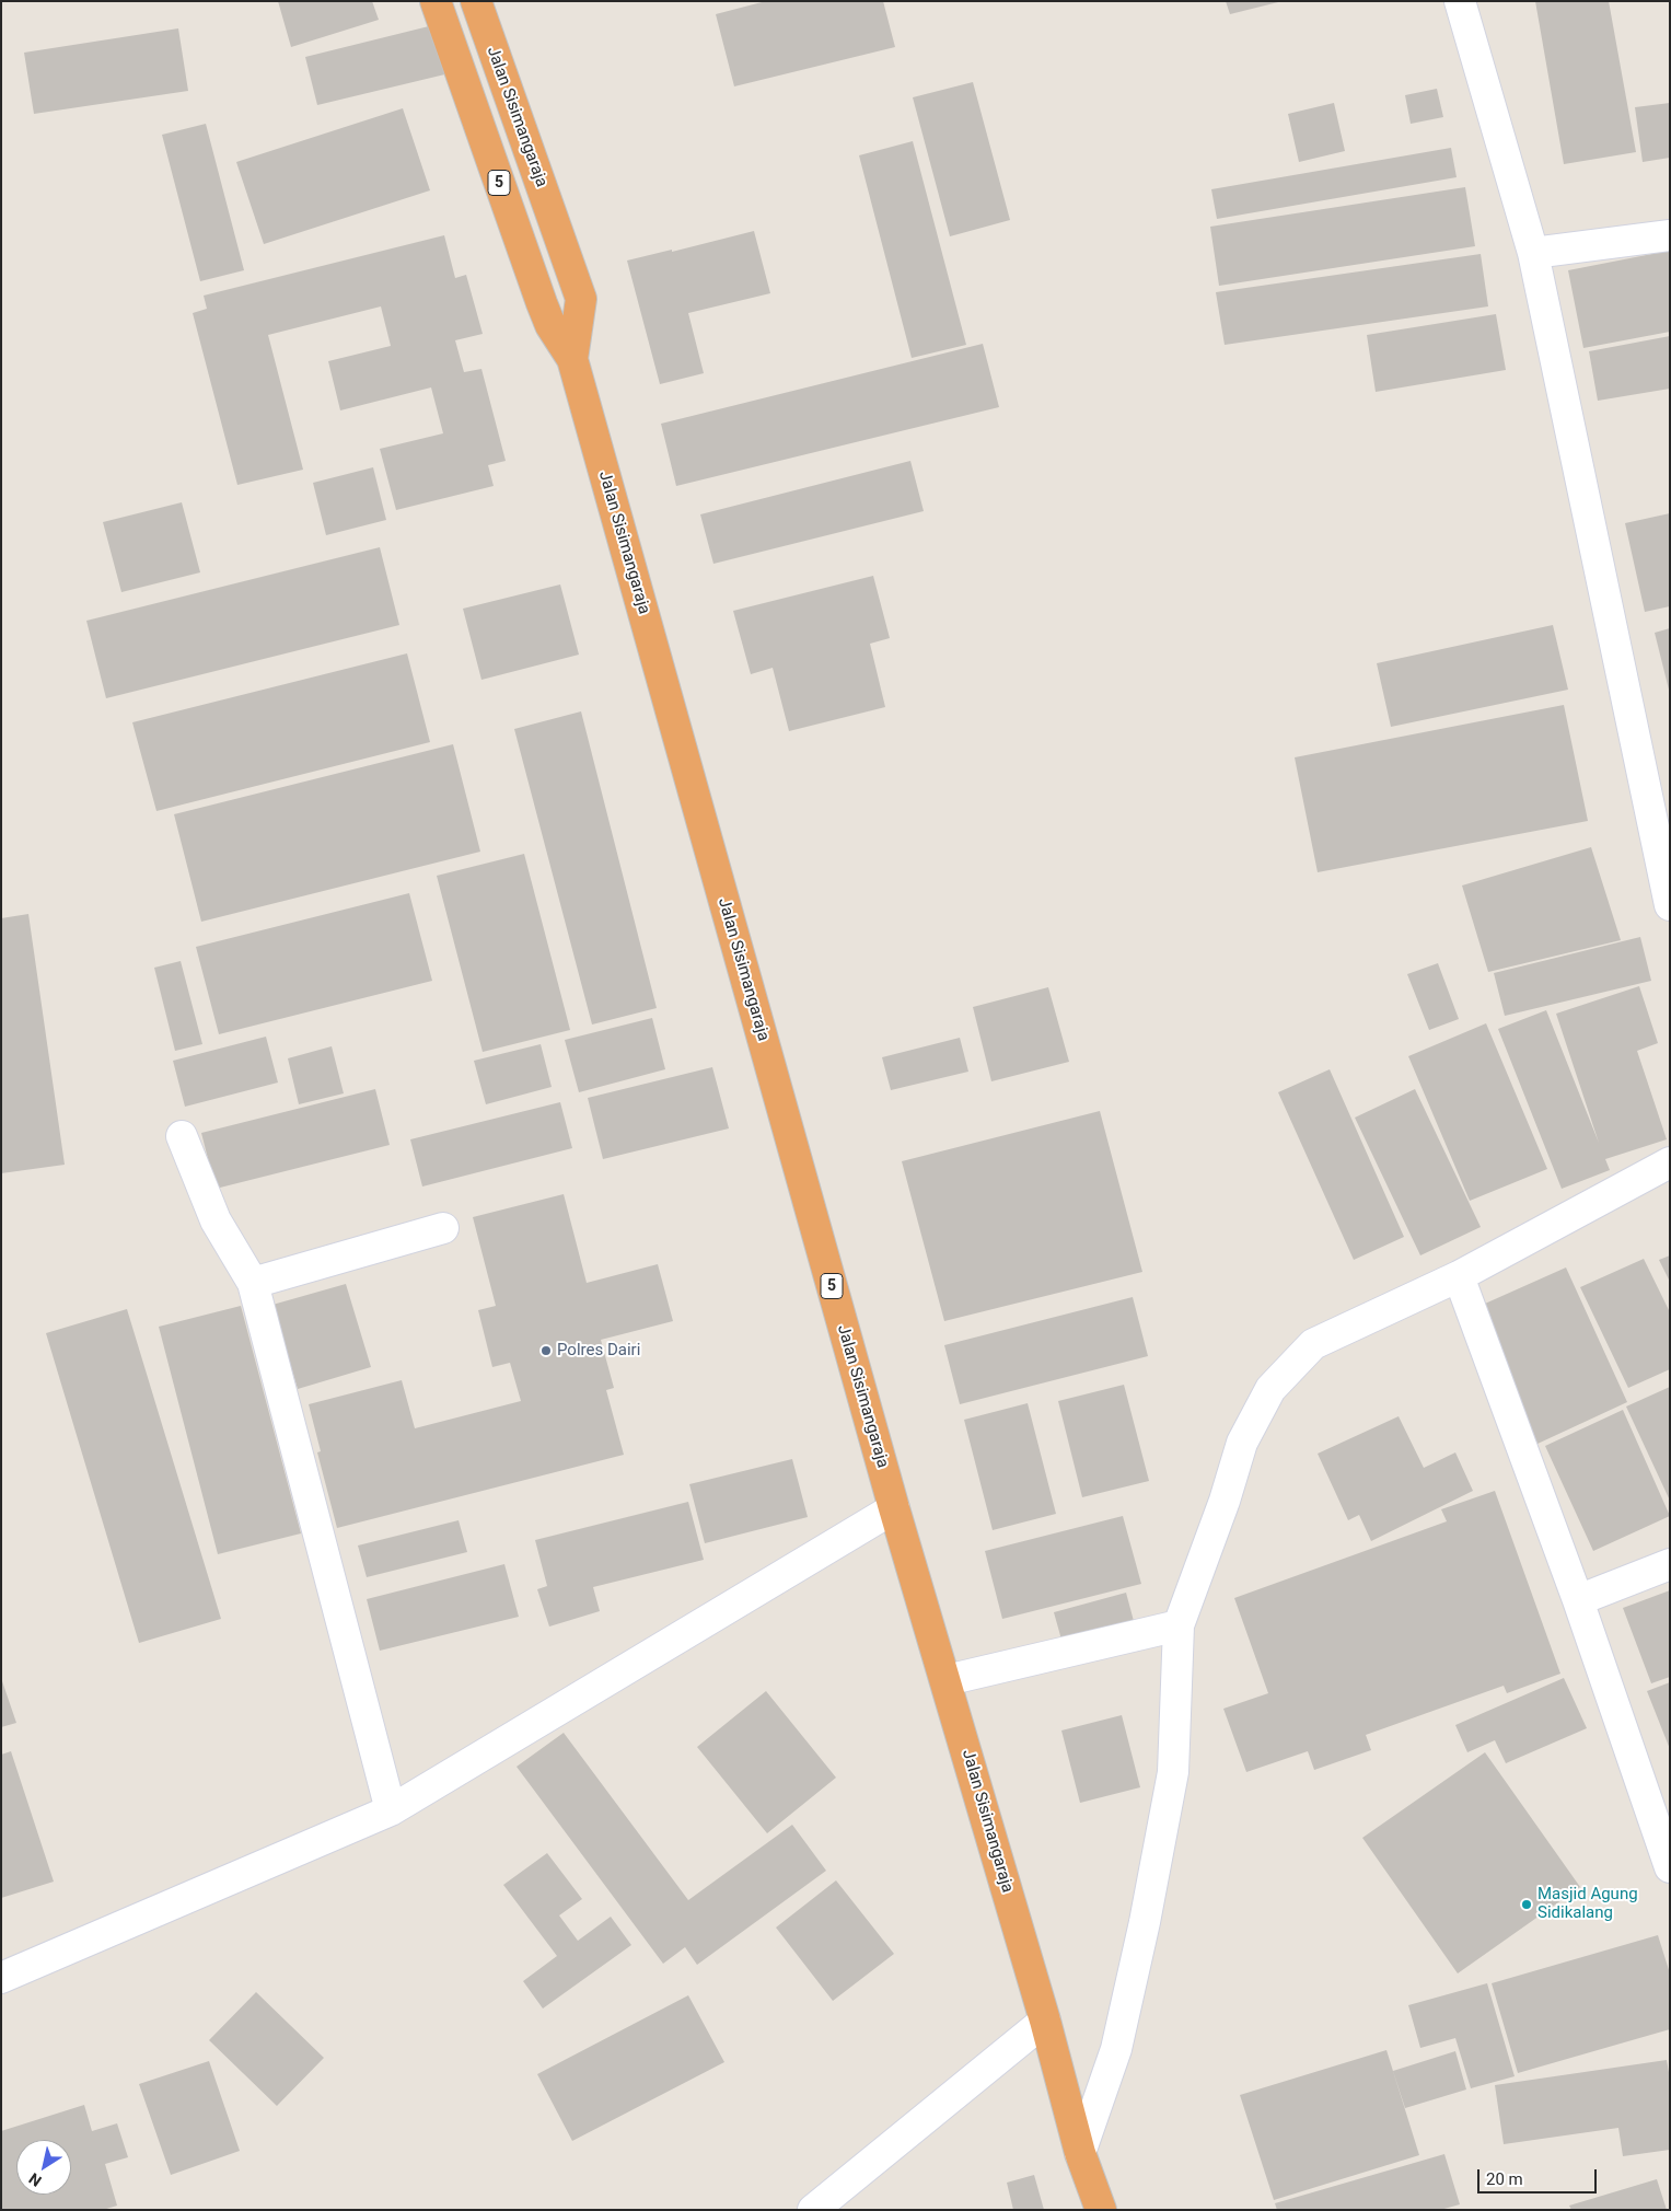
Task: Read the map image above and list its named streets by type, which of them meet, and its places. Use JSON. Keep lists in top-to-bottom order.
{
  "streets": {
    "highway": ["Jalan Sisimangaraja", "5"]
  },
  "places": ["Polres Dairi", "Masjid Agung Sidikalang"],
  "scale_bar": "20 m",
  "north": "bottom left"
}
